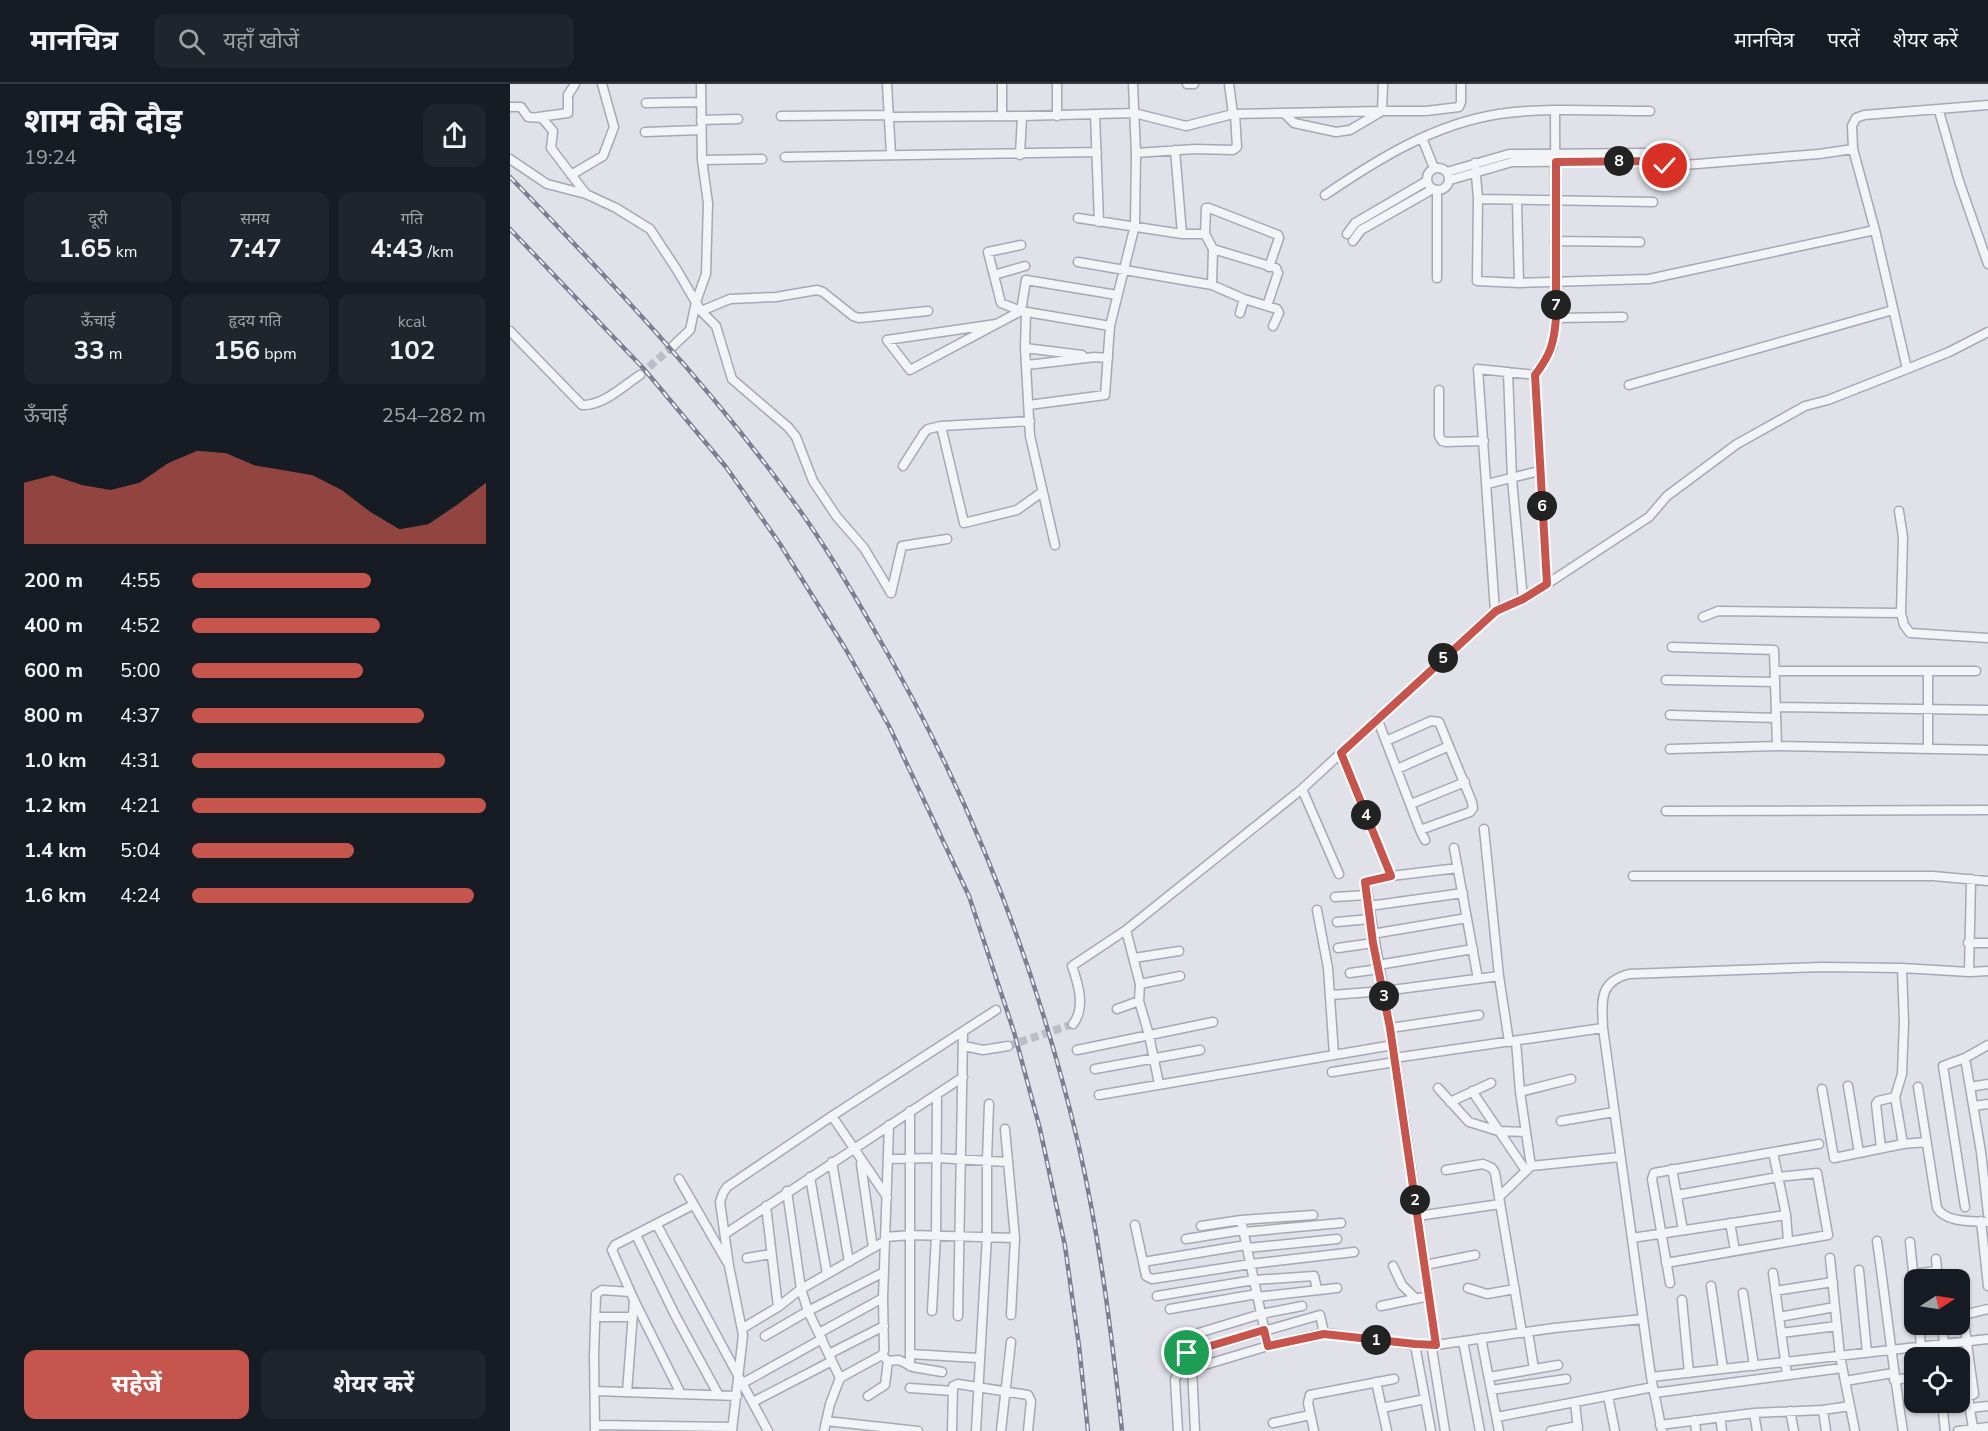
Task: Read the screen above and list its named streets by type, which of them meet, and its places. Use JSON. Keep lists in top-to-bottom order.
{
  "north": "right",
  "page": {
    "header": "मानचित्र",
    "search": "यहाँ खोजें",
    "nav": ["मानचित्र", "परतें", "शेयर करें"],
    "heading": ["शाम की दौड़", "19:24"],
    "pins": [
      "8",
      "7",
      "6",
      "5",
      "4",
      "3",
      "2",
      "1"
    ],
    "stats": [
      ["दूरी", "1.65 km"],
      ["समय", "7:47"],
      ["गति", "4:43 /km"],
      ["ऊँचाई", "33 m"],
      ["हृदय गति", "156 bpm"],
      ["kcal", "102"]
    ],
    "chart": ["ऊँचाई", "254–282 m"],
    "list": [
      {
        "name": "200 m",
        "note": "4:55"
      },
      {
        "name": "400 m",
        "note": "4:52"
      },
      {
        "name": "600 m",
        "note": "5:00"
      },
      {
        "name": "800 m",
        "note": "4:37"
      },
      {
        "name": "1.0 km",
        "note": "4:31"
      },
      {
        "name": "1.2 km",
        "note": "4:21"
      },
      {
        "name": "1.4 km",
        "note": "5:04"
      },
      {
        "name": "1.6 km",
        "note": "4:24"
      }
    ],
    "buttons": ["सहेजें", "शेयर करें"]
  }
}
